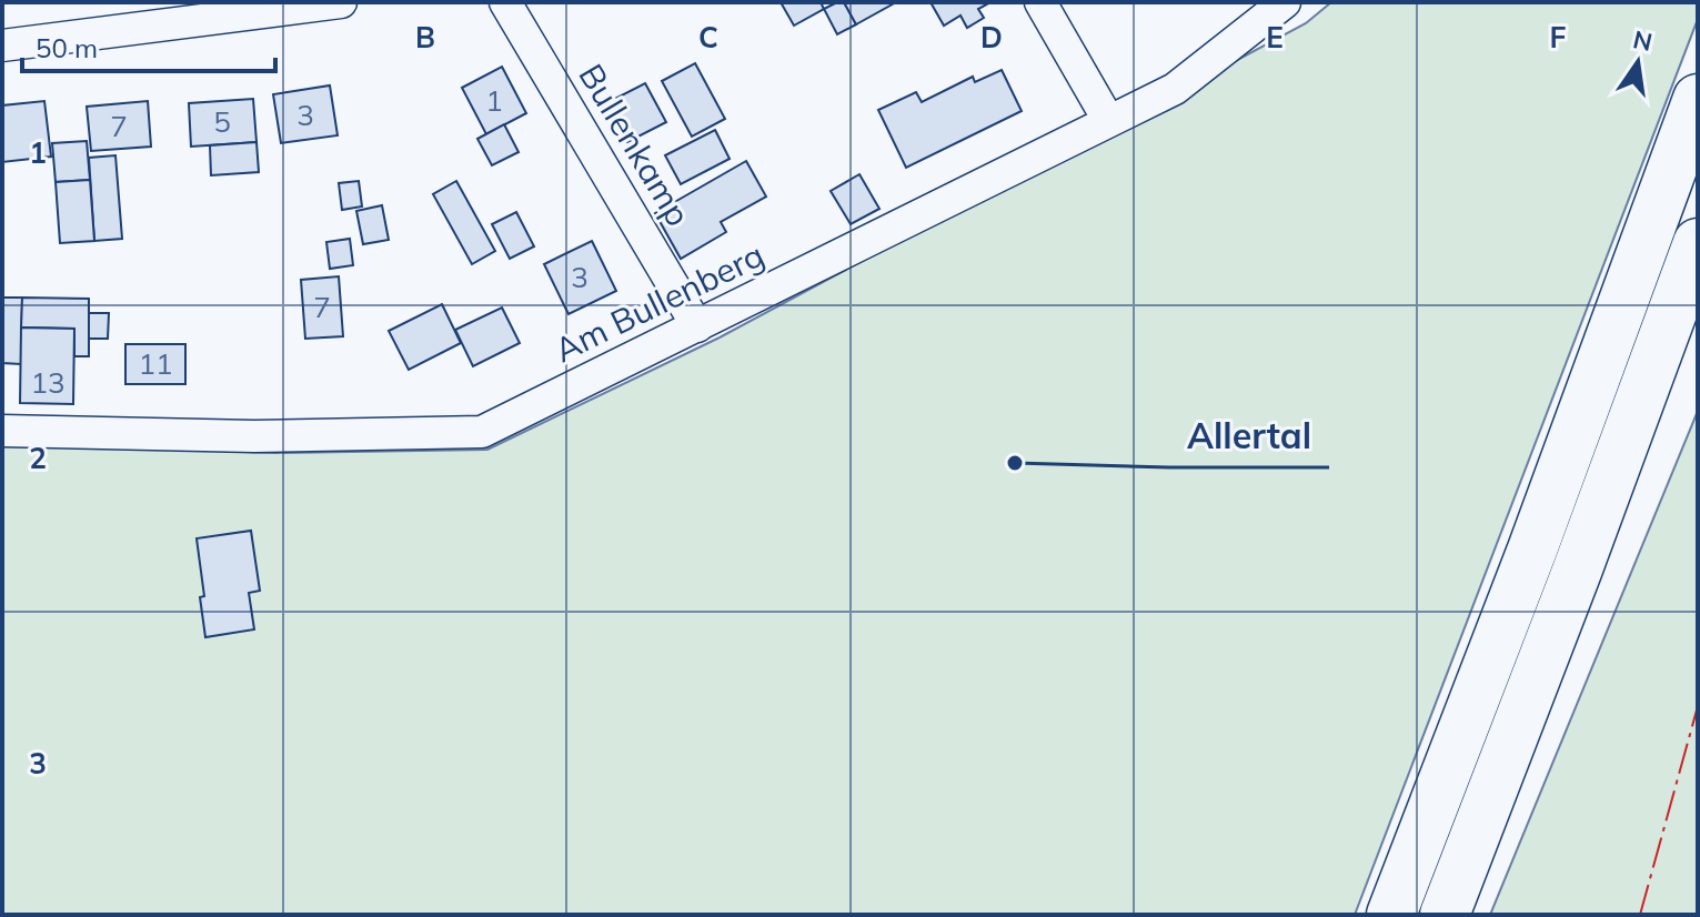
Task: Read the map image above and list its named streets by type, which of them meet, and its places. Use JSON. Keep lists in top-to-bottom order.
{
  "streets": {
    "street": ["Bullenkamp", "Am Bullenberg"]
  },
  "crossings": [
    ["Bullenkamp", "Am Bullenberg"]
  ],
  "places": ["Allertal"],
  "house_numbers": [
    "1",
    "3",
    "5",
    "7",
    "3",
    "7",
    "11",
    "13"
  ],
  "scale_bar": "50 m",
  "north": "top",
  "grid": {
    "columns": [
      "B",
      "C",
      "D",
      "E",
      "F"
    ],
    "rows": ["1", "2", "3"]
  }
}
